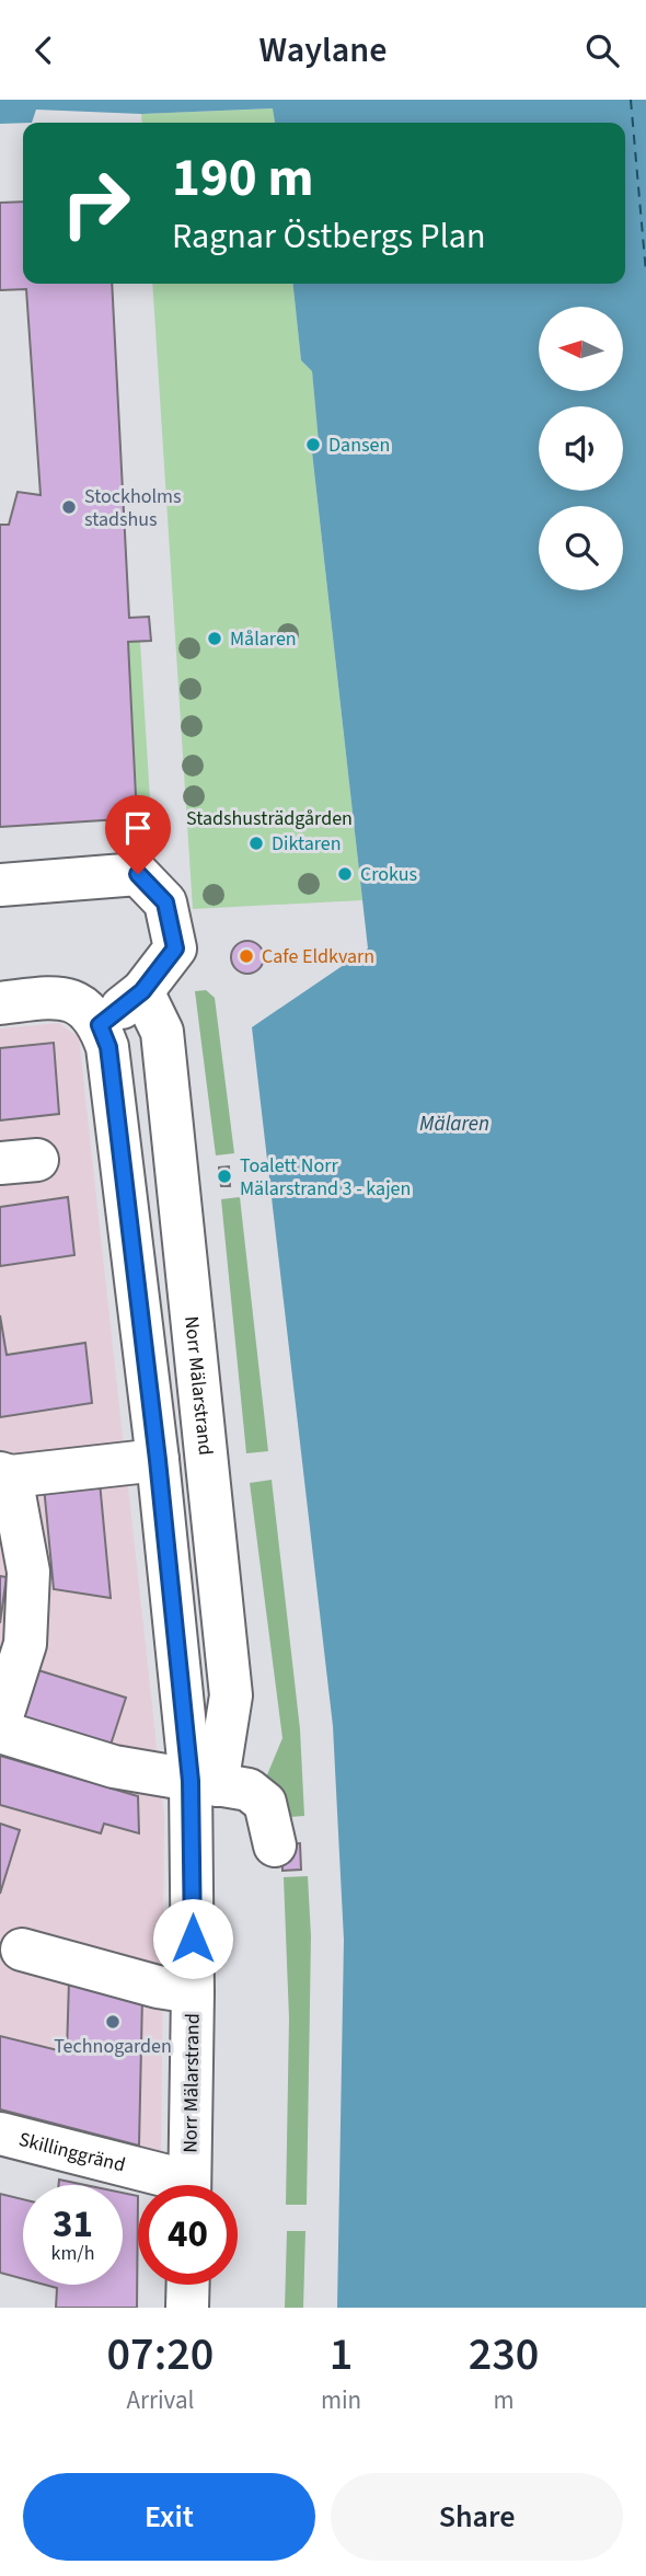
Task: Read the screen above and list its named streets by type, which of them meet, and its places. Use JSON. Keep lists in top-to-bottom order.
{
  "streets": {
    "street": ["Norr Mälarstrand", "Skillinggränd"]
  },
  "water": ["Mälaren"],
  "parks": ["Stadshusträdgården"],
  "places": [
    "Dansen",
    "Stockholms stadshus",
    "Målaren",
    "Diktaren",
    "Crokus",
    "Cafe Eldkvarn",
    "Toalett Norr Mälarstrand 3 - kajen",
    "Technogarden"
  ],
  "north": "left",
  "page": {
    "header": "Waylane",
    "turn": ["190 m", "Ragnar Östbergs Plan"],
    "speed": "31 km/h",
    "limit": "40",
    "eta": [
      "07:20",
      "Arrival",
      "1",
      "min",
      "230",
      "m"
    ],
    "buttons": ["Exit", "Share"]
  }
}
